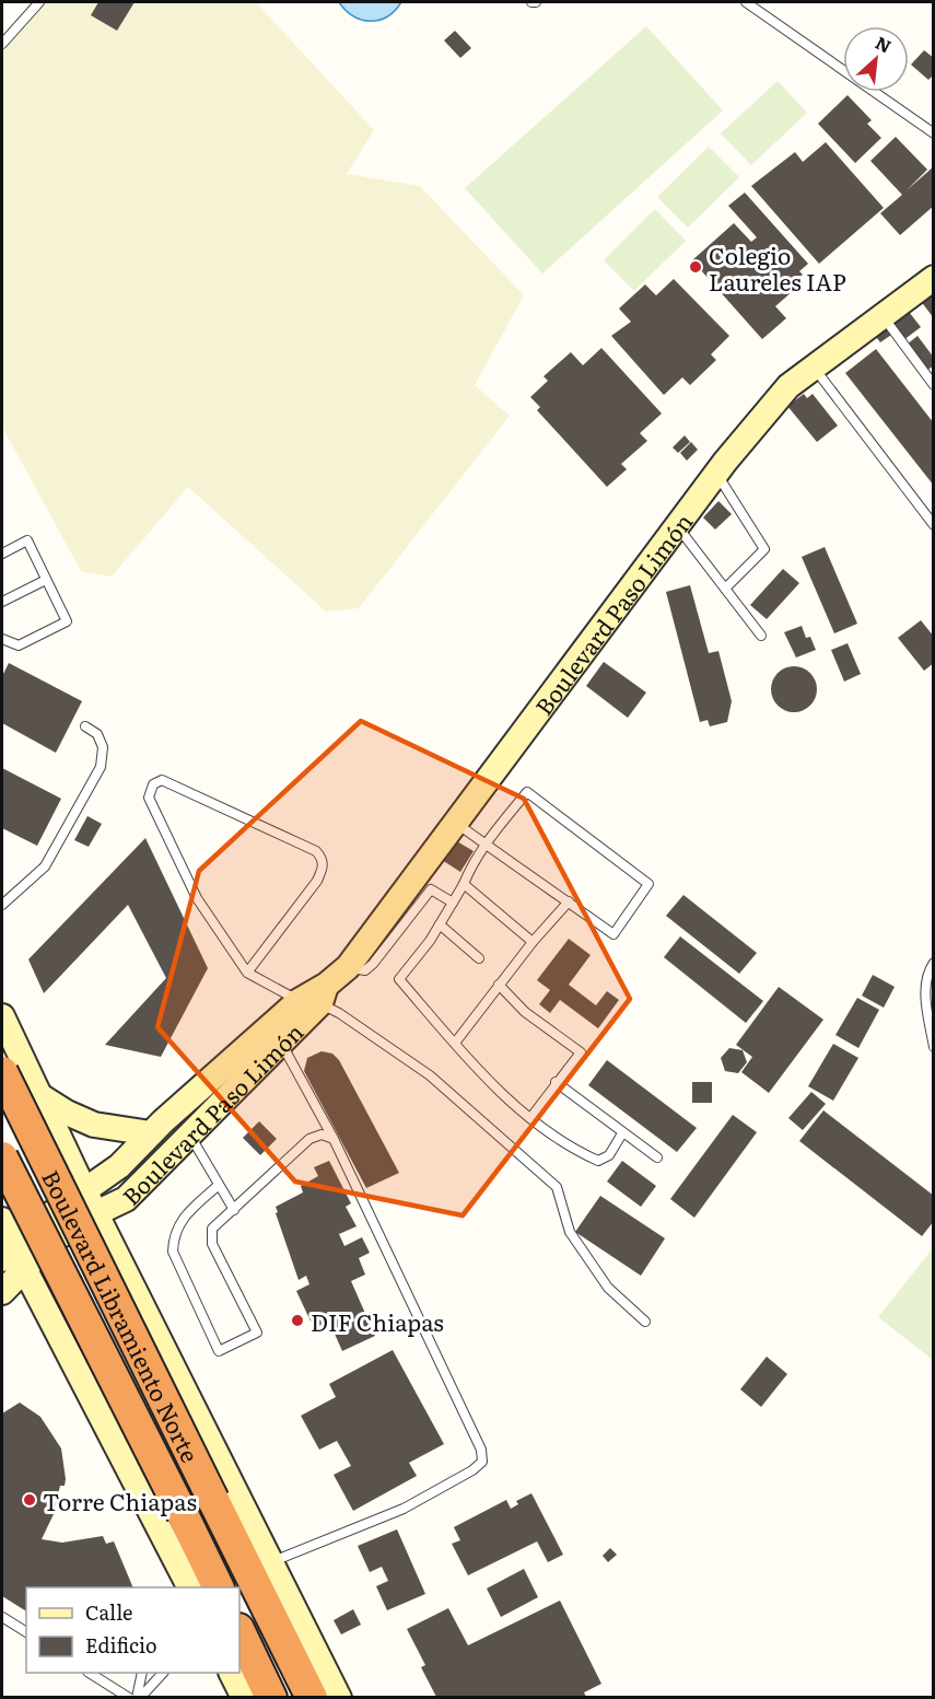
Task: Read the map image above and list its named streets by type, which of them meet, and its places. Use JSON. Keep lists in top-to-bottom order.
{
  "streets": {
    "highway": ["Boulevard Libramiento Norte"],
    "main road": ["Boulevard Paso Limón"]
  },
  "places": ["Colegio Laureles IAP", "DIF Chiapas", "Torre Chiapas"],
  "legend": ["Calle", "Edificio"],
  "north": "top right"
}
